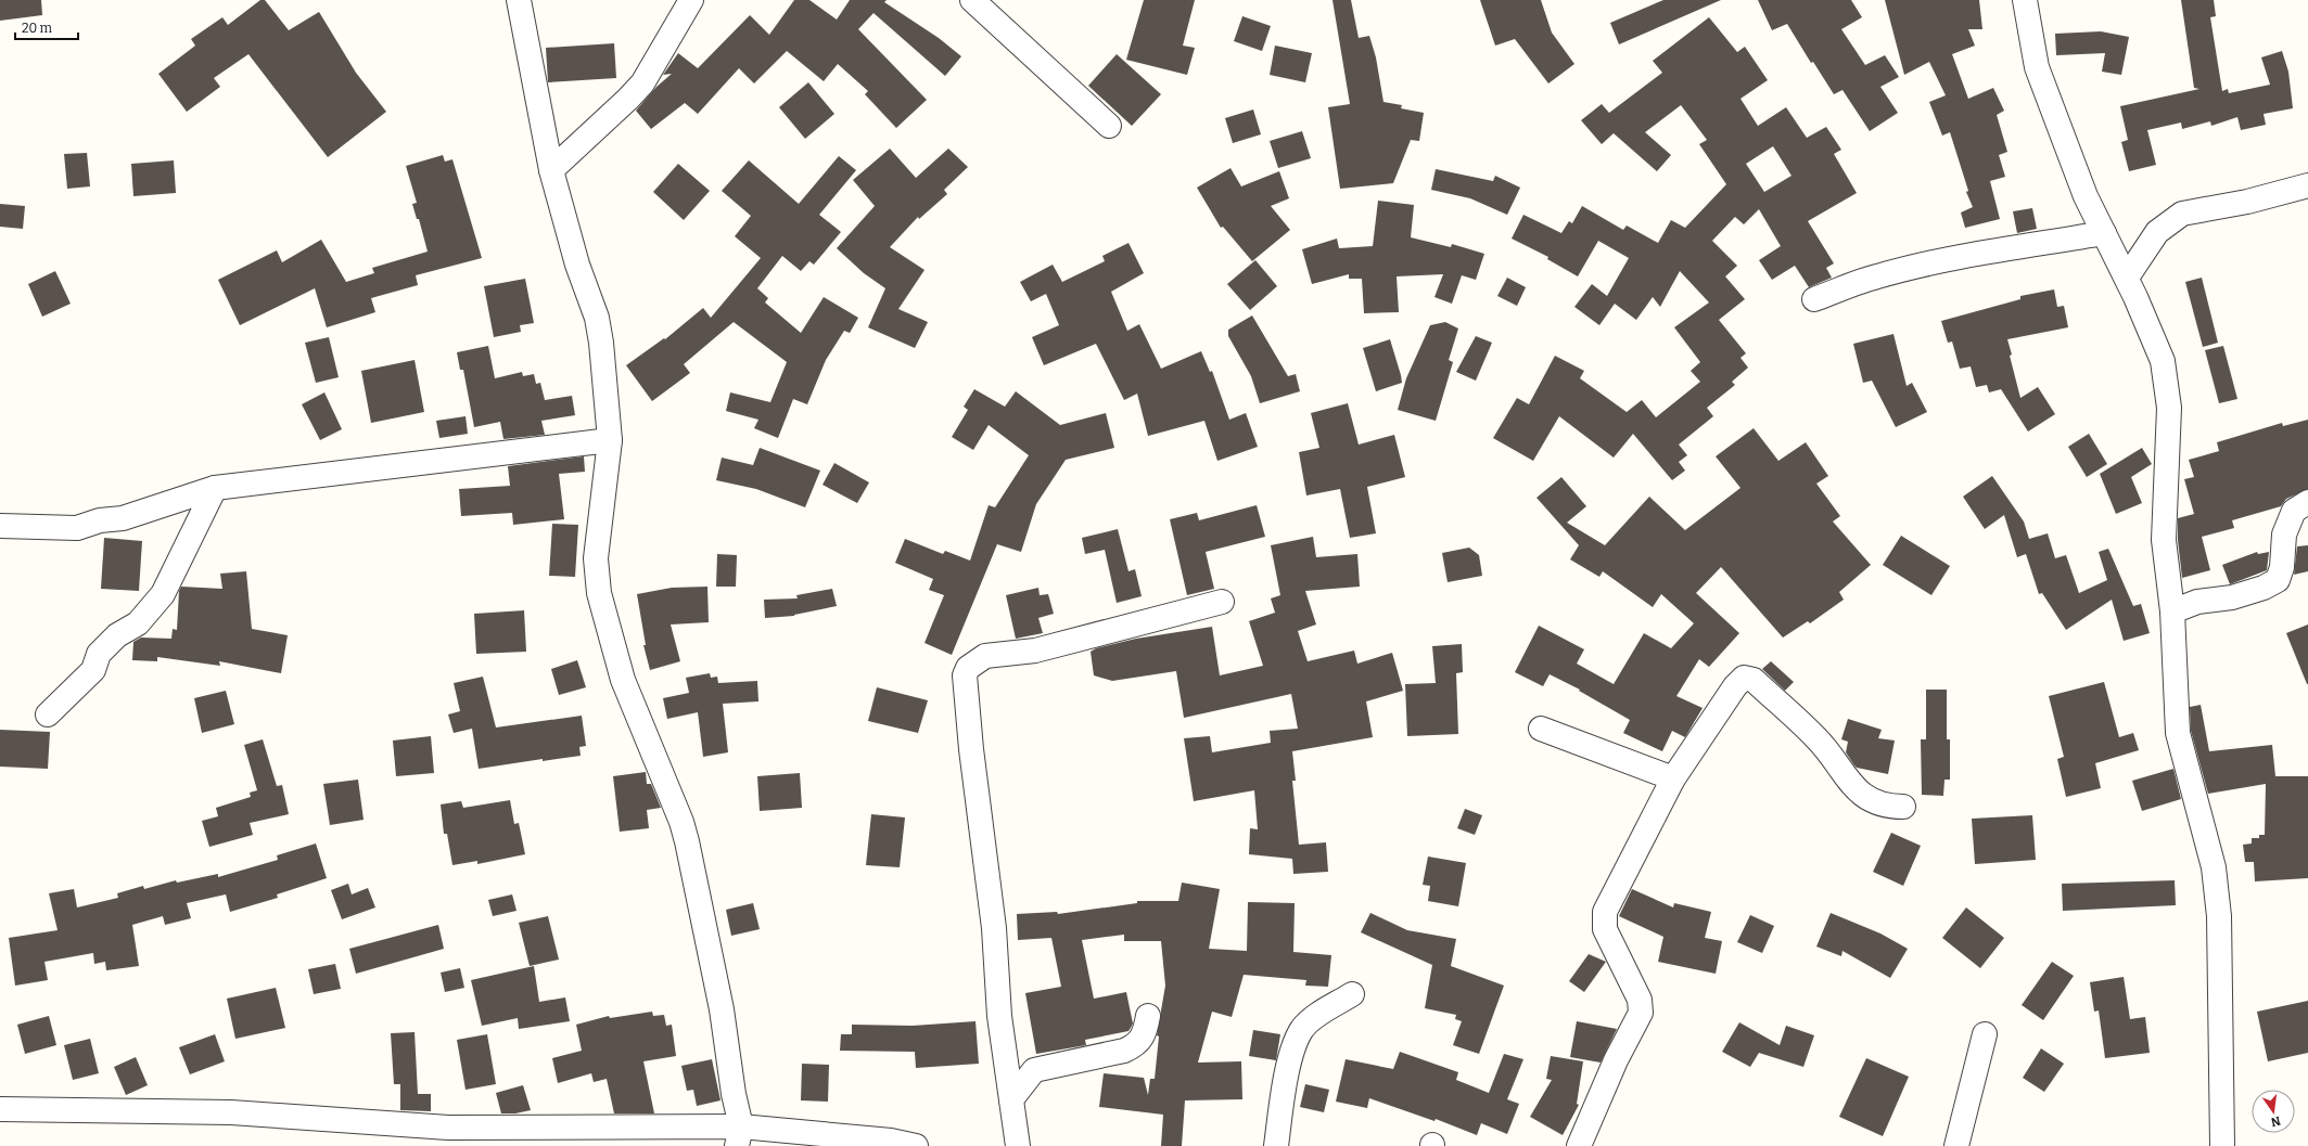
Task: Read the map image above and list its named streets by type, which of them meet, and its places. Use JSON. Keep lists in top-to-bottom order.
{
  "scale_bar": "20 m",
  "north": "bottom"
}
